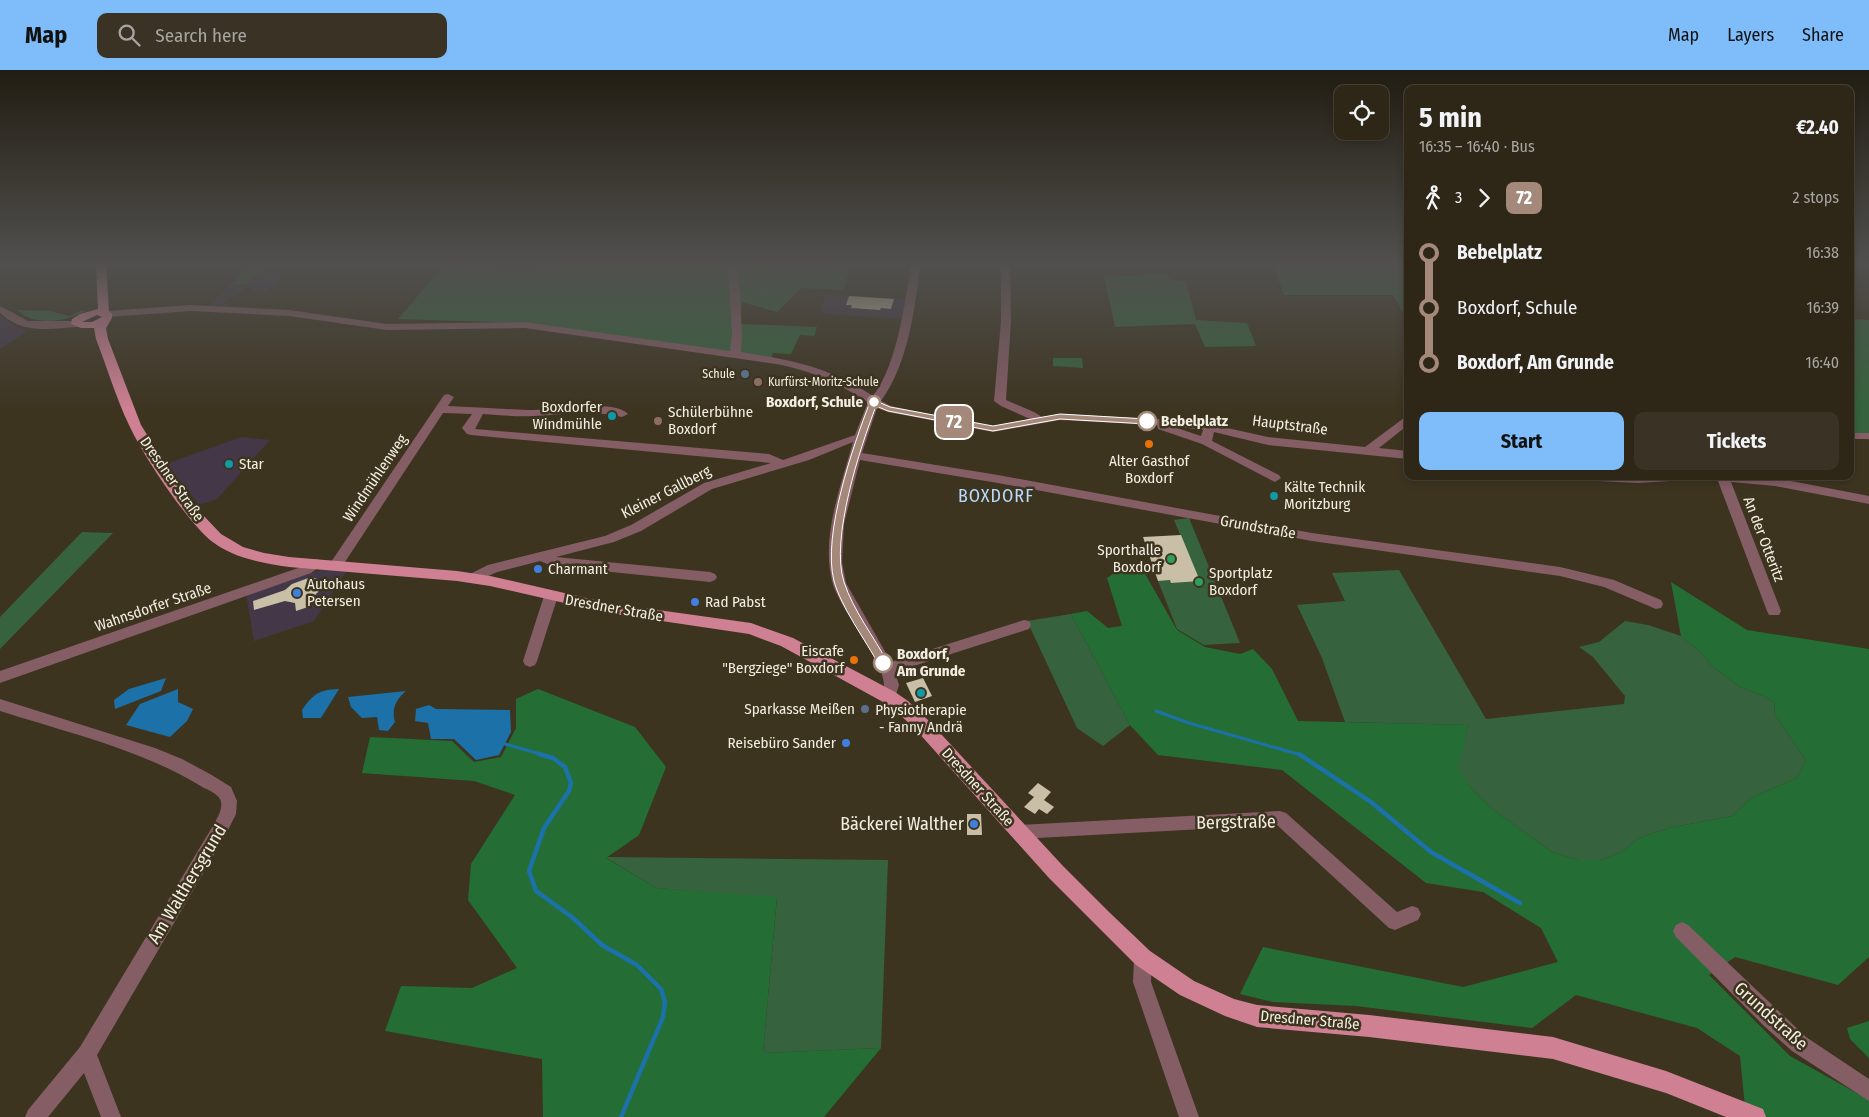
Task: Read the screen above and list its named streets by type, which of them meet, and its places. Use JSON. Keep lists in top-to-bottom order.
{
  "streets": {
    "main road": ["Dresdner Straße"],
    "street": [
      "Hauptstraße",
      "Windmühlenweg",
      "Kleiner Gallberg",
      "Grundstraße",
      "An der Otteritz",
      "Wahnsdorfer Straße",
      "Bergstraße",
      "Am Walthersgrund"
    ]
  },
  "crossings": [
    ["Hauptstraße", "Dresdner Straße"],
    ["Windmühlenweg", "Dresdner Straße"],
    ["Dresdner Straße", "Kleiner Gallberg"],
    ["Dresdner Straße", "Wahnsdorfer Straße"],
    ["Dresdner Straße", "Bergstraße"]
  ],
  "districts": ["BOXDORF"],
  "places": [
    "Schule",
    "Kurfürst-Moritz-Schule",
    "Boxdorf, Schule",
    "Boxdorfer Windmühle",
    "Schülerbühne Boxdorf",
    "Bebelplatz",
    "Alter Gasthof Boxdorf",
    "Star",
    "Kälte Technik Moritzburg",
    "Sporthalle Boxdorf",
    "Charmant",
    "Sportplatz Boxdorf",
    "Autohaus Petersen",
    "Rad Pabst",
    "Eiscafe \"Bergziege\" Boxdorf",
    "Boxdorf, Am Grunde",
    "Physiotherapie - Fanny Andrä",
    "Sparkasse Meißen",
    "Reisebüro Sander",
    "Bäckerei Walther"
  ],
  "lines": ["bus line 72"],
  "page": {
    "header": "Map",
    "search": "Search here",
    "nav": ["Map", "Layers", "Share"],
    "on_map": "72",
    "heading": ["5 min", "16:35 – 16:40 · Bus", "€2.40"],
    "legs": ["3", "72", "2 stops"],
    "list": [
      {
        "name": "Bebelplatz",
        "value": "16:38"
      },
      {
        "name": "Boxdorf, Schule",
        "value": "16:39"
      },
      {
        "name": "Boxdorf, Am Grunde",
        "value": "16:40"
      }
    ],
    "buttons": ["Start", "Tickets"]
  }
}
